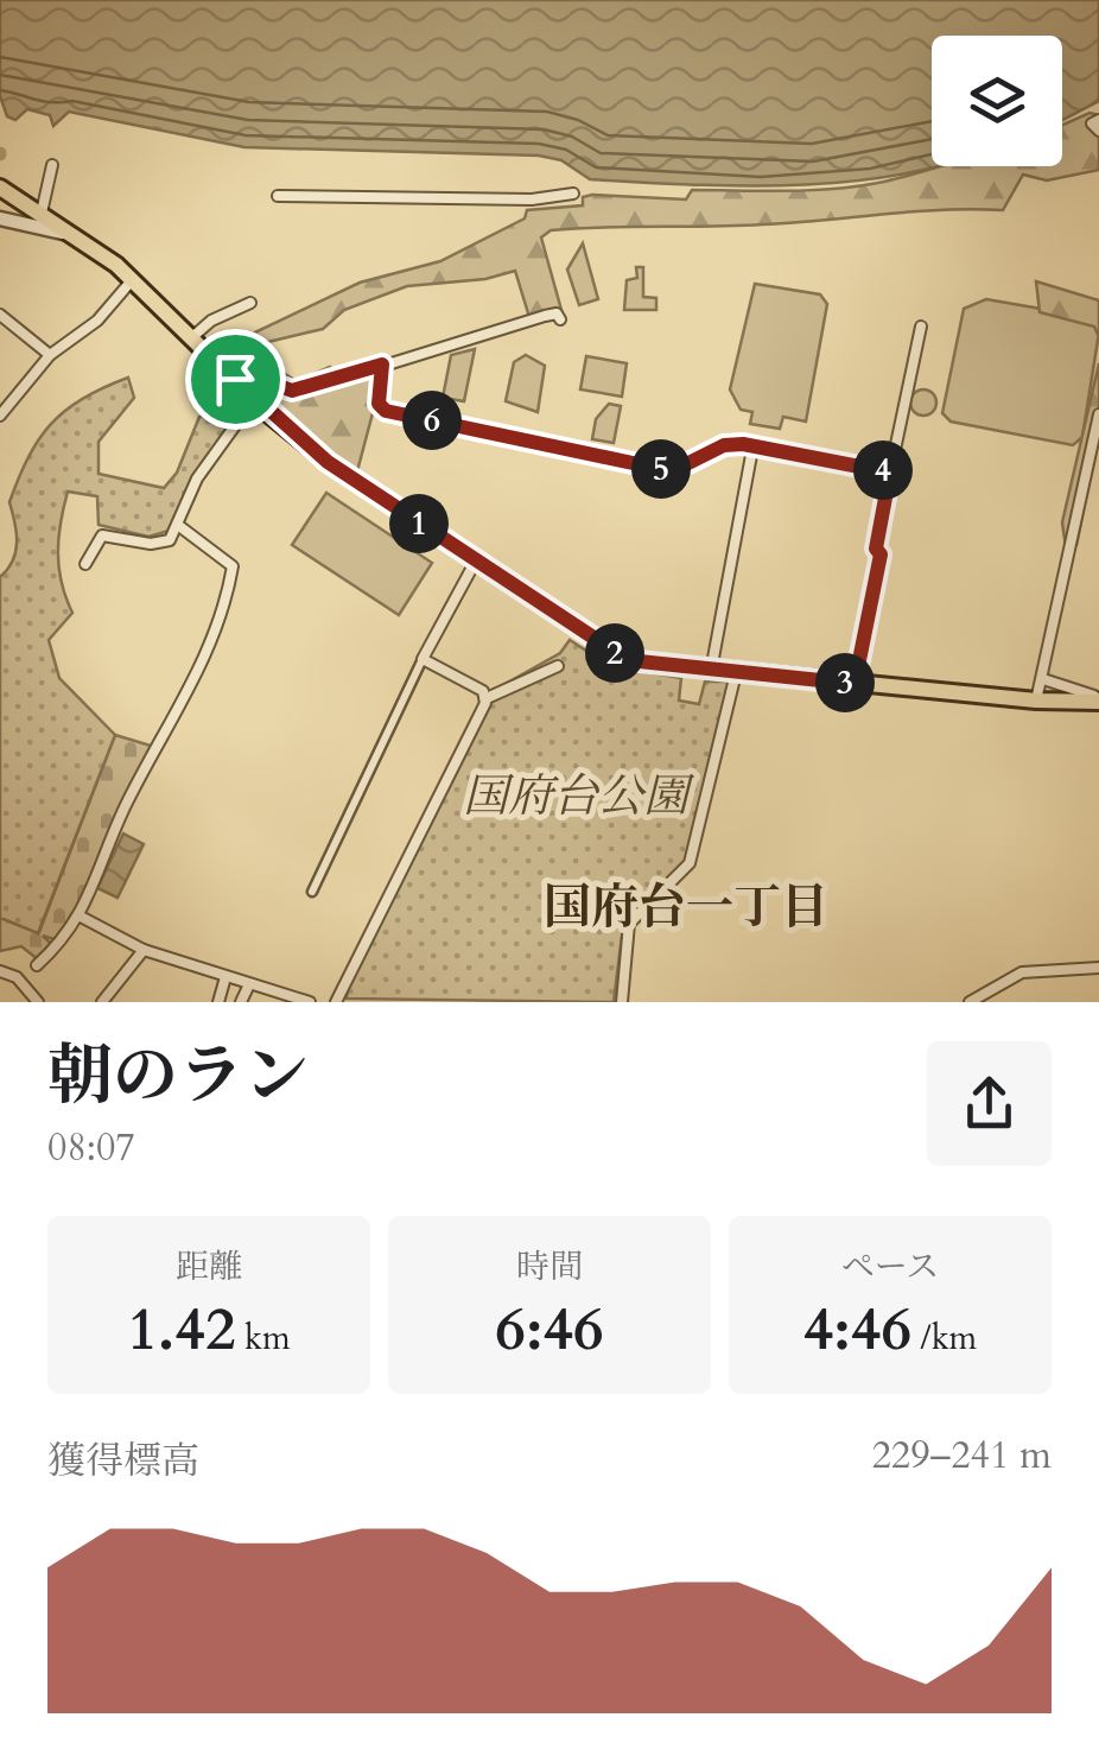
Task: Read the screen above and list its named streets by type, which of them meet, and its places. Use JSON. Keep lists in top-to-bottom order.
{
  "districts": ["国府台一丁目"],
  "parks": ["国府台公園"],
  "page": {
    "pins": [
      "6",
      "5",
      "4",
      "1",
      "2",
      "3"
    ],
    "heading": ["朝のラン", "08:07"],
    "stats": [
      ["距離", "1.42 km"],
      ["時間", "6:46"],
      ["ペース", "4:46 /km"]
    ],
    "chart": ["獲得標高", "229–241 m"]
  }
}
